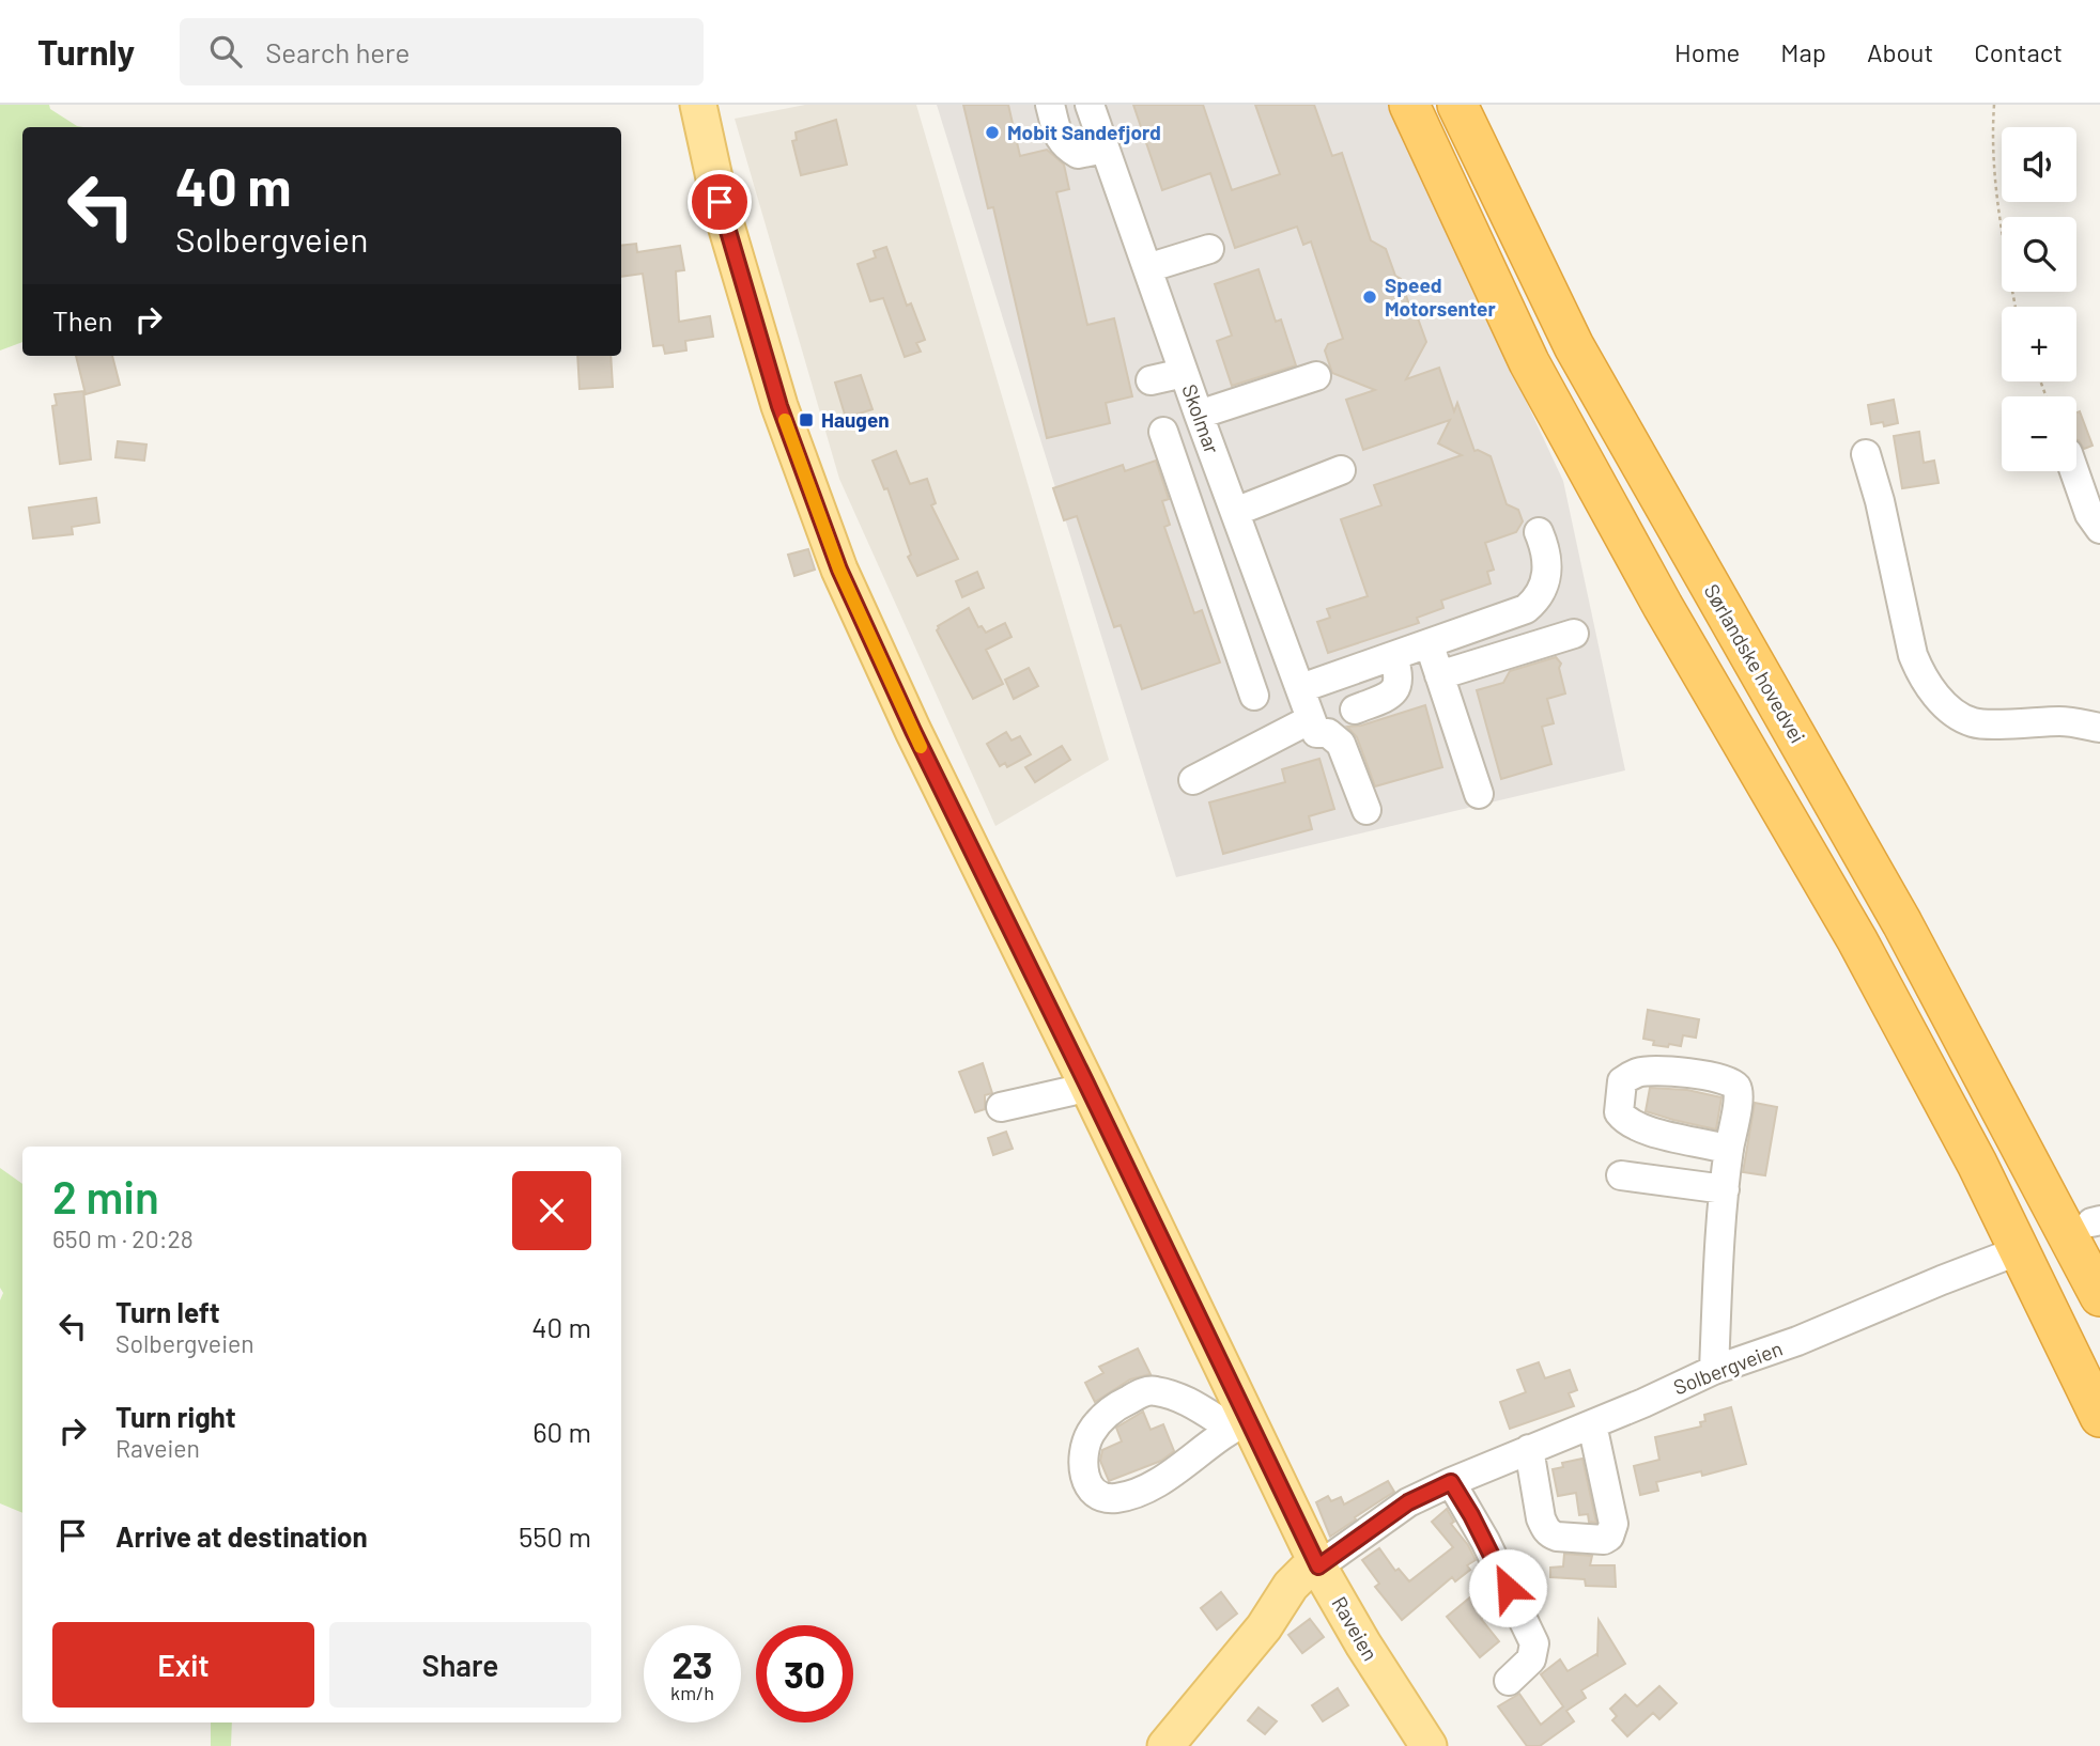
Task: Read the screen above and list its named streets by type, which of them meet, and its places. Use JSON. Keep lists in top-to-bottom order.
{
  "streets": {
    "highway": ["Sørlandske hovedvei"],
    "main road": ["Raveien"],
    "street": ["Skolmar", "Solbergveien"]
  },
  "crossings": [
    ["Solbergveien", "Raveien"]
  ],
  "places": {
    "other": ["Mobit Sandefjord", "Speed Motorsenter"],
    "transit": ["Haugen"]
  },
  "page": {
    "header": "Turnly",
    "search": "Search here",
    "nav": [
      "Home",
      "Map",
      "About",
      "Contact"
    ],
    "map_buttons": ["+", "−"],
    "turn": ["40 m", "Solbergveien"],
    "then": "Then",
    "heading": ["2 min", "650 m · 20:28"],
    "list": [
      {
        "name": "Turn left",
        "note": "Solbergveien",
        "value": "40 m"
      },
      {
        "name": "Turn right",
        "note": "Raveien",
        "value": "60 m"
      },
      {
        "name": "Arrive at destination",
        "value": "550 m"
      }
    ],
    "buttons": ["Exit", "Share"],
    "speed": "23 km/h",
    "limit": "30"
  }
}
